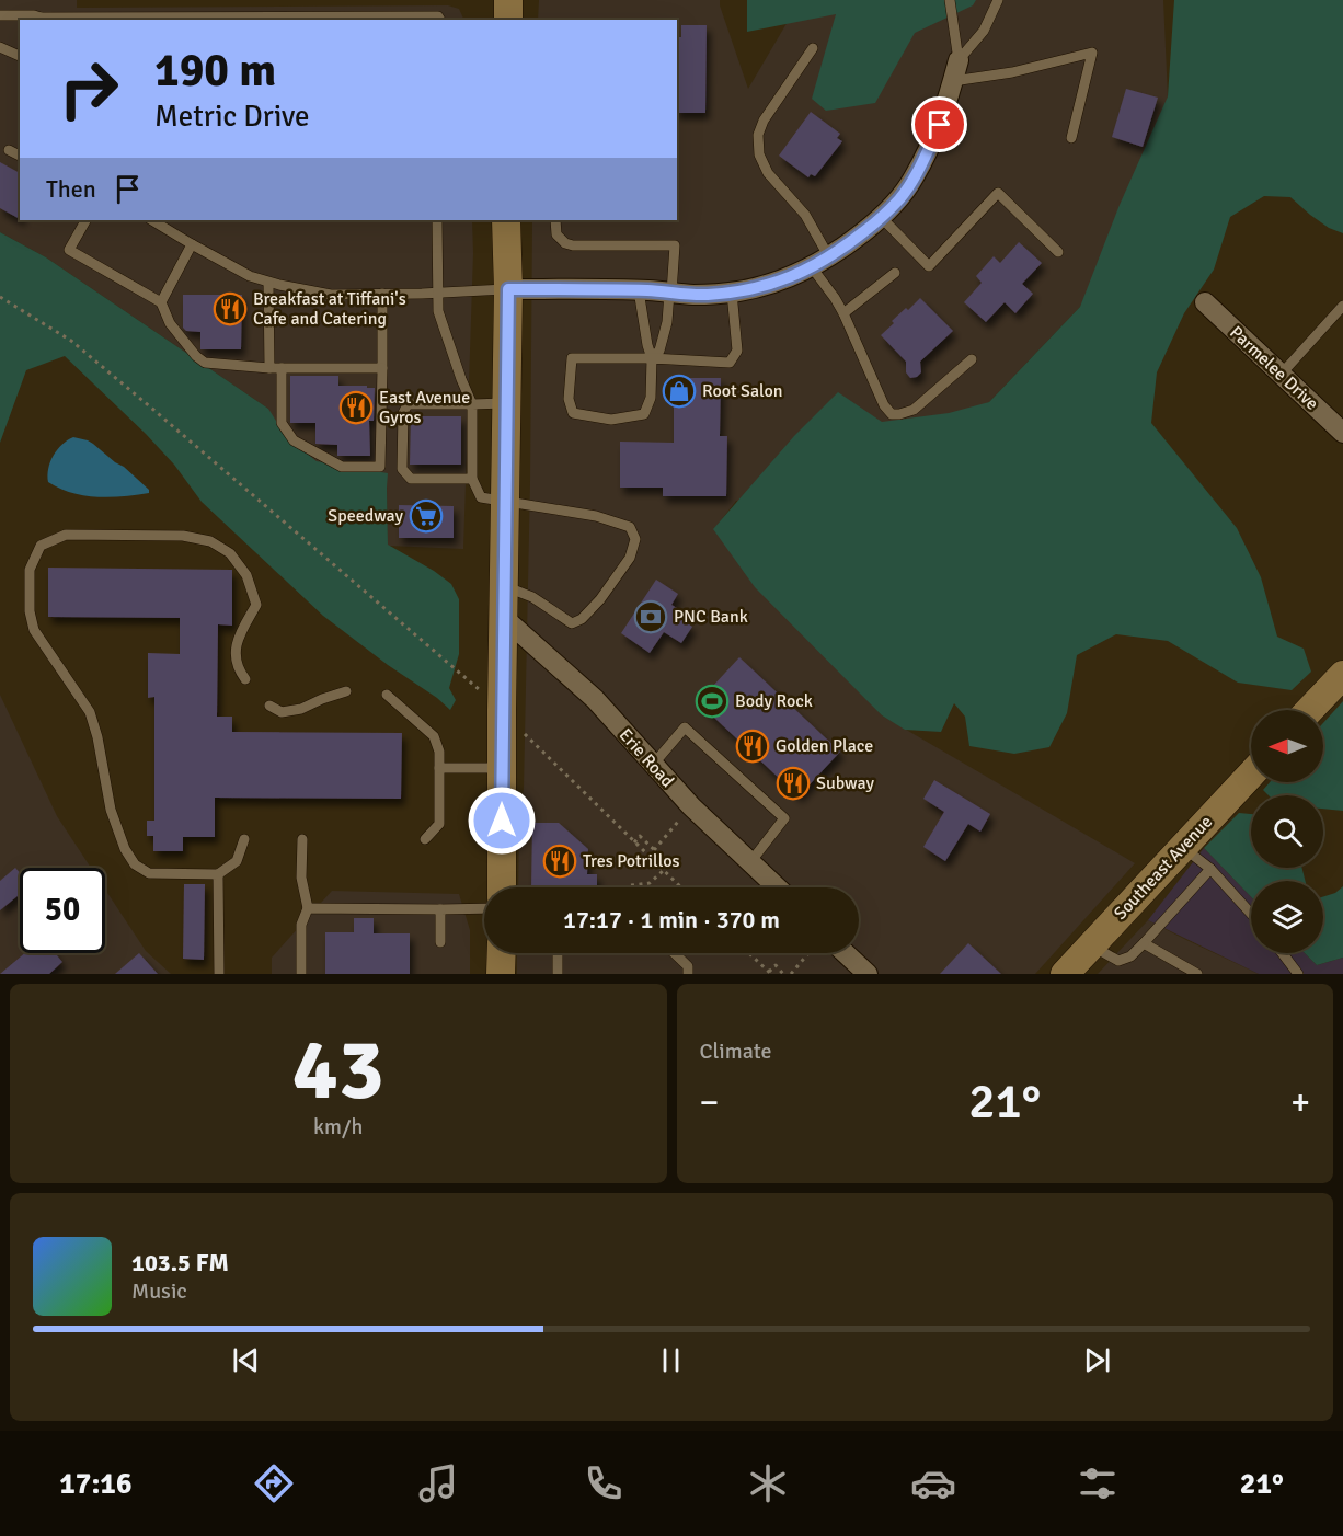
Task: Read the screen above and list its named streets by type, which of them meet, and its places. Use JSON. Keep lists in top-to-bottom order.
{
  "streets": {
    "main road": ["Southeast Avenue"],
    "street": ["Parmelee Drive", "Erie Road"]
  },
  "places": {
    "restaurant": [
      "Breakfast at Tiffani's Cafe and Catering",
      "East Avenue Gyros",
      "Golden Place",
      "Subway",
      "Tres Potrillos"
    ],
    "shop": ["Root Salon"],
    "supermarket": ["Speedway"],
    "bank": ["PNC Bank"],
    "sports": ["Body Rock"]
  },
  "north": "left",
  "page": {
    "turn": ["190 m", "Metric Drive"],
    "then": "Then",
    "limit": "50",
    "trip": "17:17 · 1 min · 370 m",
    "tile": [
      ["43", "km/h"],
      "Climate"
    ],
    "heat": ["−", "21°", "+"],
    "song": ["103.5 FM", "Music"],
    "tabs": ["17:16", "21°"]
  }
}
